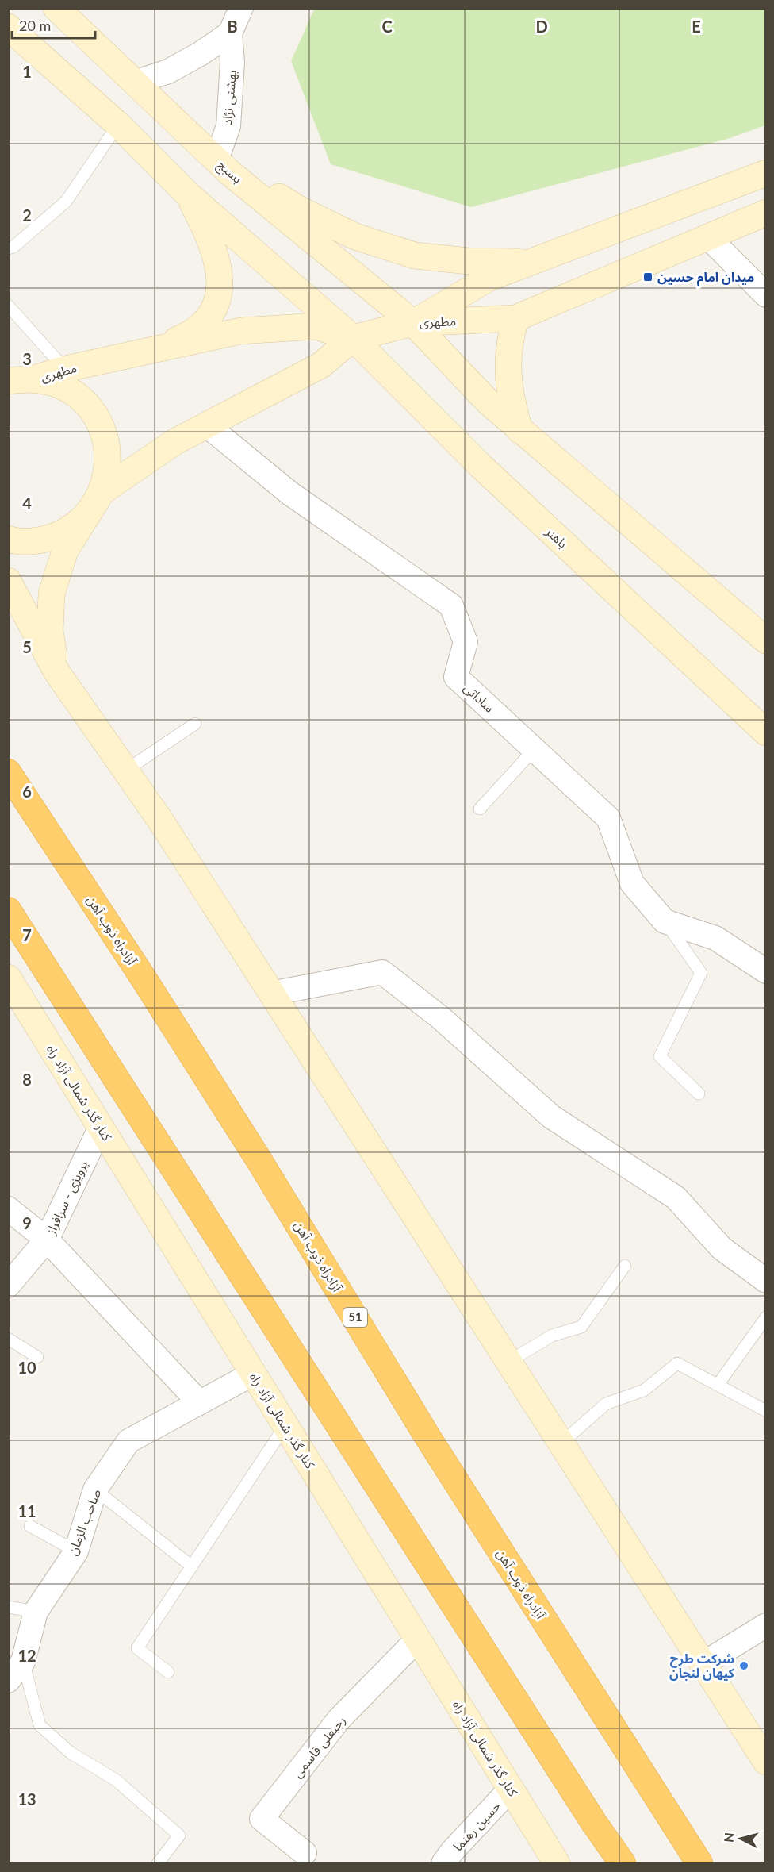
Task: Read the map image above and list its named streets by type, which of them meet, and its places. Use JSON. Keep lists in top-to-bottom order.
{
  "streets": {
    "highway": ["آزادراه ذوب آهن", "51"],
    "main road": [
      "بسیج",
      "مطهری",
      "باهنر",
      "کنار گذر شمالی آزاد راه"
    ],
    "street": [
      "بهشتی نژاد",
      "ساداتی",
      "پرویزی - سرافراز",
      "صاحب الزمان",
      "رجبعلی قاسمی",
      "حسین رهنما"
    ]
  },
  "crossings": [
    ["بهشتی نژاد", "بسیج"],
    ["بسیج", "مطهری"],
    ["مطهری", "باهنر"],
    ["کنار گذر شمالی آزاد راه", "پرویزی - سرافراز"],
    ["کنار گذر شمالی آزاد راه", "صاحب الزمان"],
    ["کنار گذر شمالی آزاد راه", "رجبعلی قاسمی"],
    ["کنار گذر شمالی آزاد راه", "حسین رهنما"]
  ],
  "places": {
    "transit": ["میدان امام حسین"],
    "other": ["شرکت طرح کیهان لنجان"]
  },
  "scale_bar": "20 m",
  "north": "left",
  "grid": {
    "columns": [
      "B",
      "C",
      "D",
      "E"
    ],
    "rows": [
      "1",
      "2",
      "3",
      "4",
      "5",
      "6",
      "7",
      "8",
      "9",
      "10",
      "11",
      "12",
      "13"
    ]
  }
}
